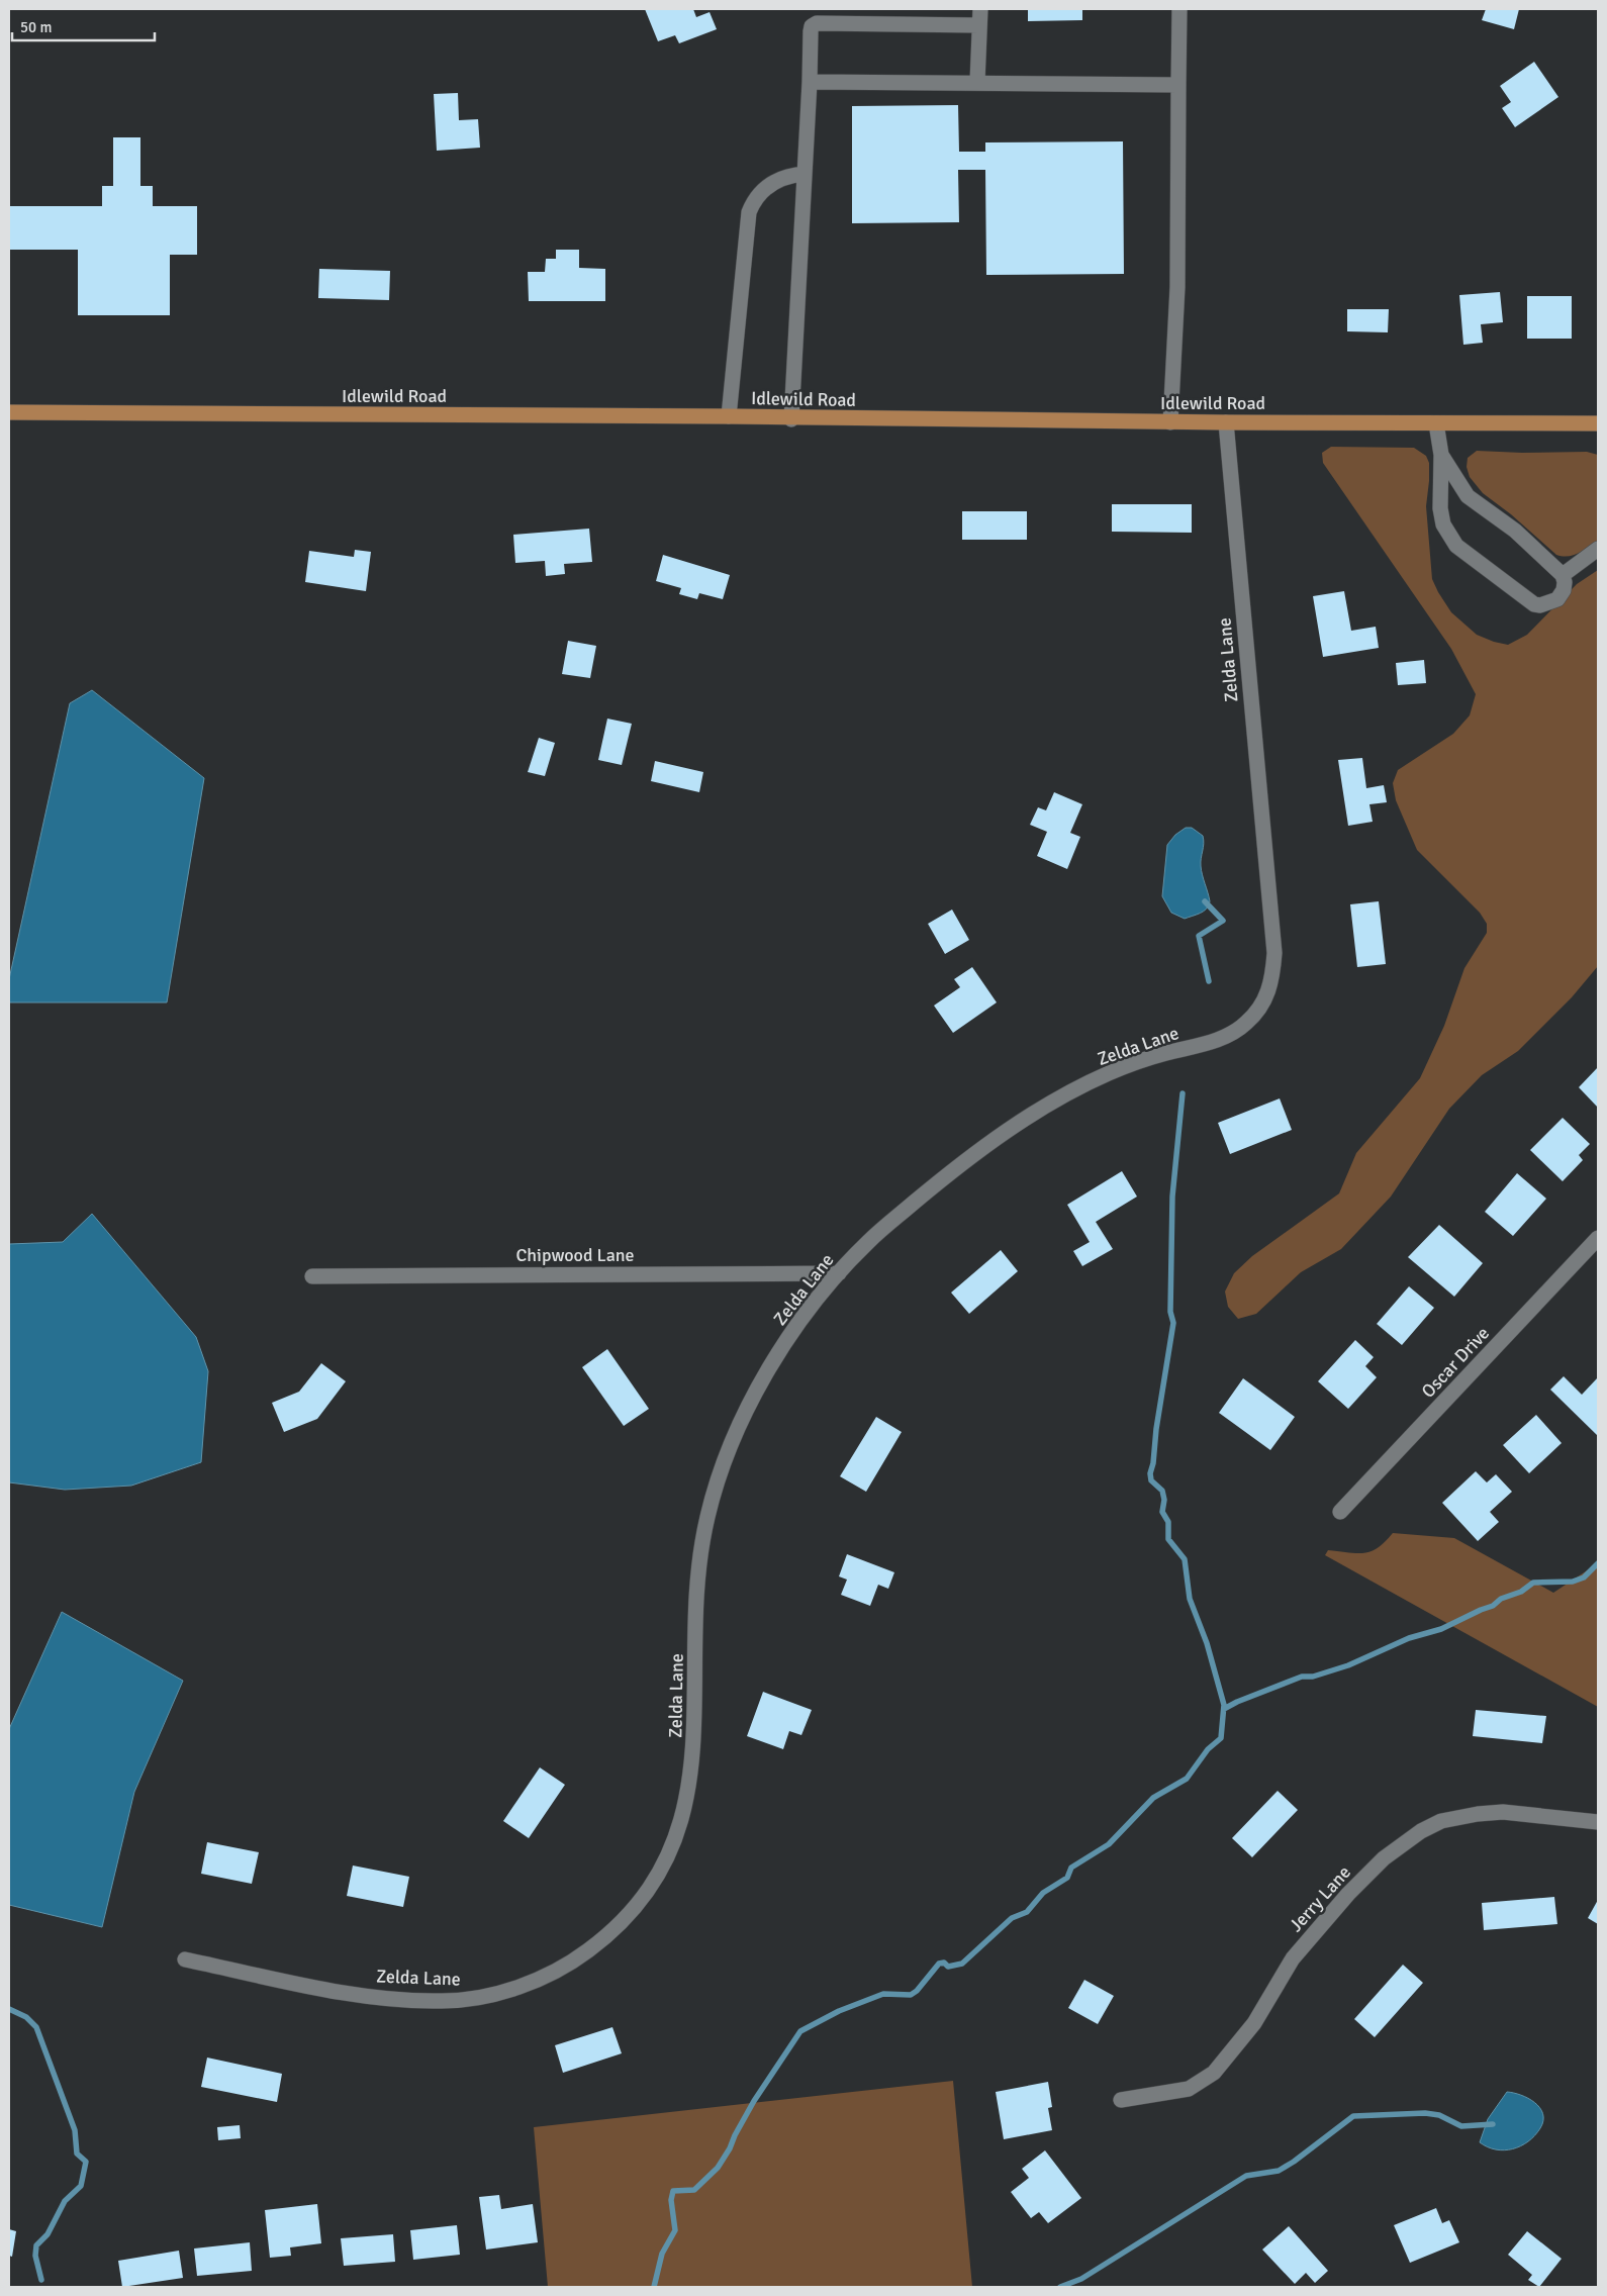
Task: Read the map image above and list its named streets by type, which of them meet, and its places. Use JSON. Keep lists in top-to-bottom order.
{
  "streets": {
    "main road": ["Idlewild Road"],
    "street": [
      "Zelda Lane",
      "Chipwood Lane",
      "Oscar Drive",
      "Jerry Lane"
    ]
  },
  "crossings": [
    ["Idlewild Road", "Zelda Lane"],
    ["Zelda Lane", "Chipwood Lane"]
  ],
  "scale_bar": "50 m"
}
